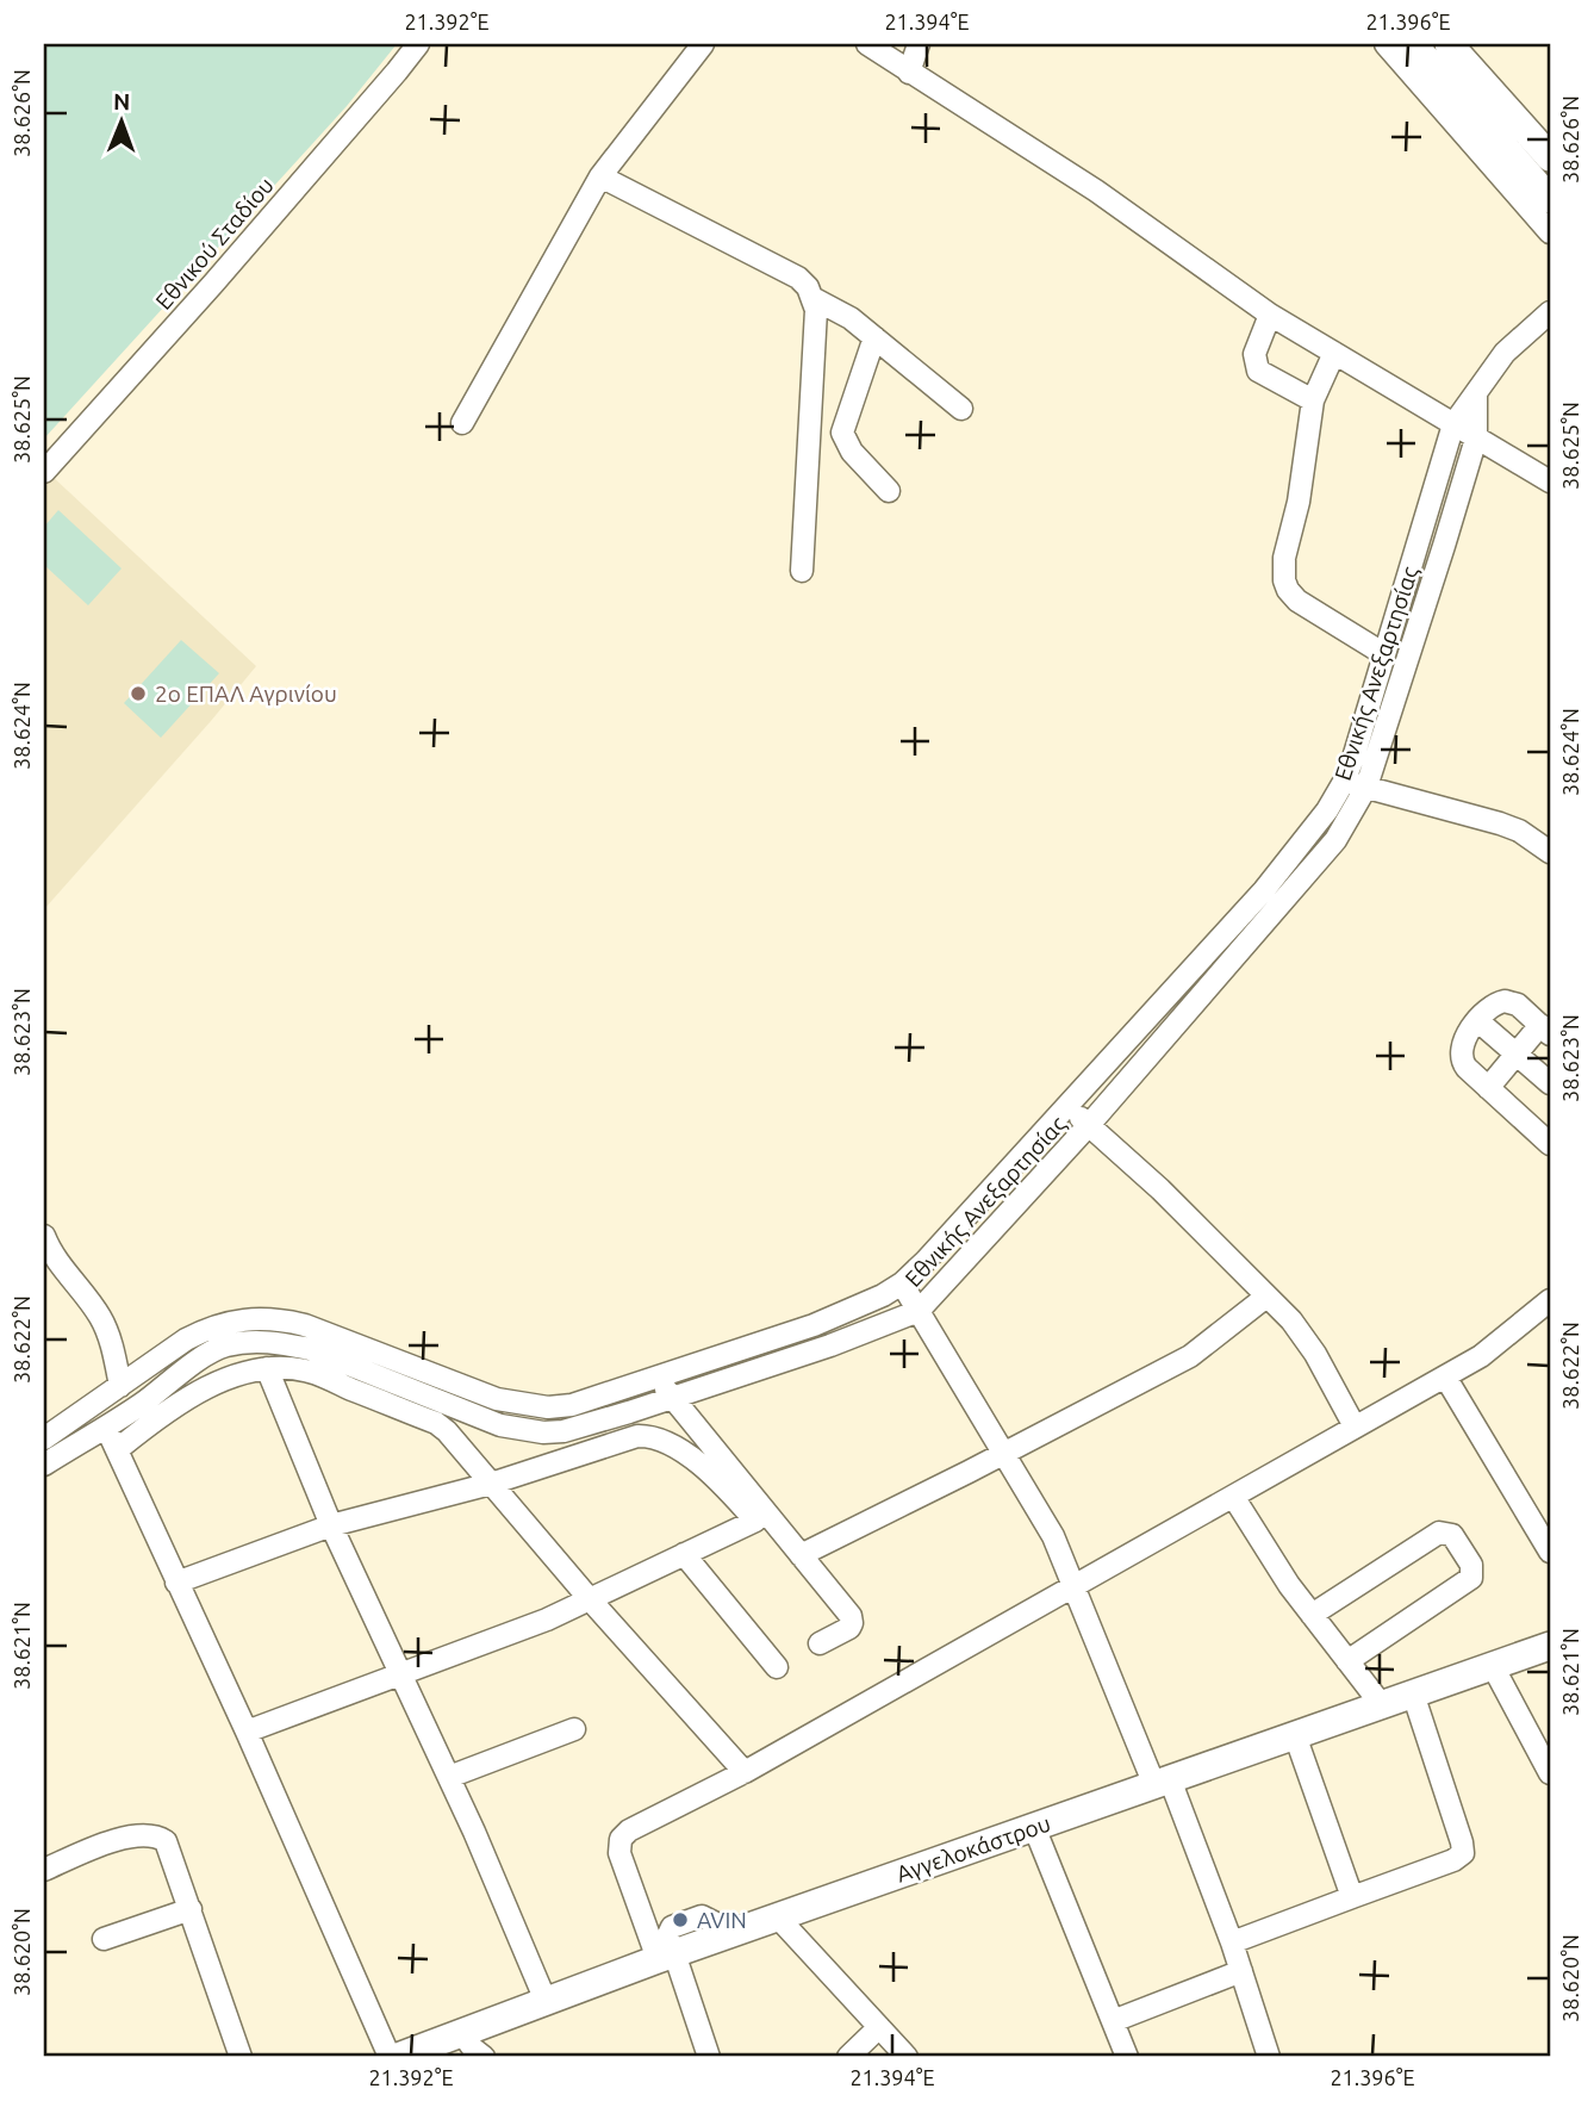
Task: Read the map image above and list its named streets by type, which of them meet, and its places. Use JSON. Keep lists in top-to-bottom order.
{
  "streets": {
    "main road": ["Αγγελοκάστρου"],
    "street": ["Εθνικού Σταδίου", "Εθνικής Ανεξαρτησίας"]
  },
  "places": ["2ο ΕΠΑΛ Αγρινίου", "AVIN"],
  "north": "top",
  "coordinates": [
    "21.392°E",
    "21.394°E",
    "21.396°E",
    "38.626°N",
    "38.625°N",
    "38.624°N",
    "38.623°N",
    "38.622°N",
    "38.621°N",
    "38.620°N"
  ]
}
